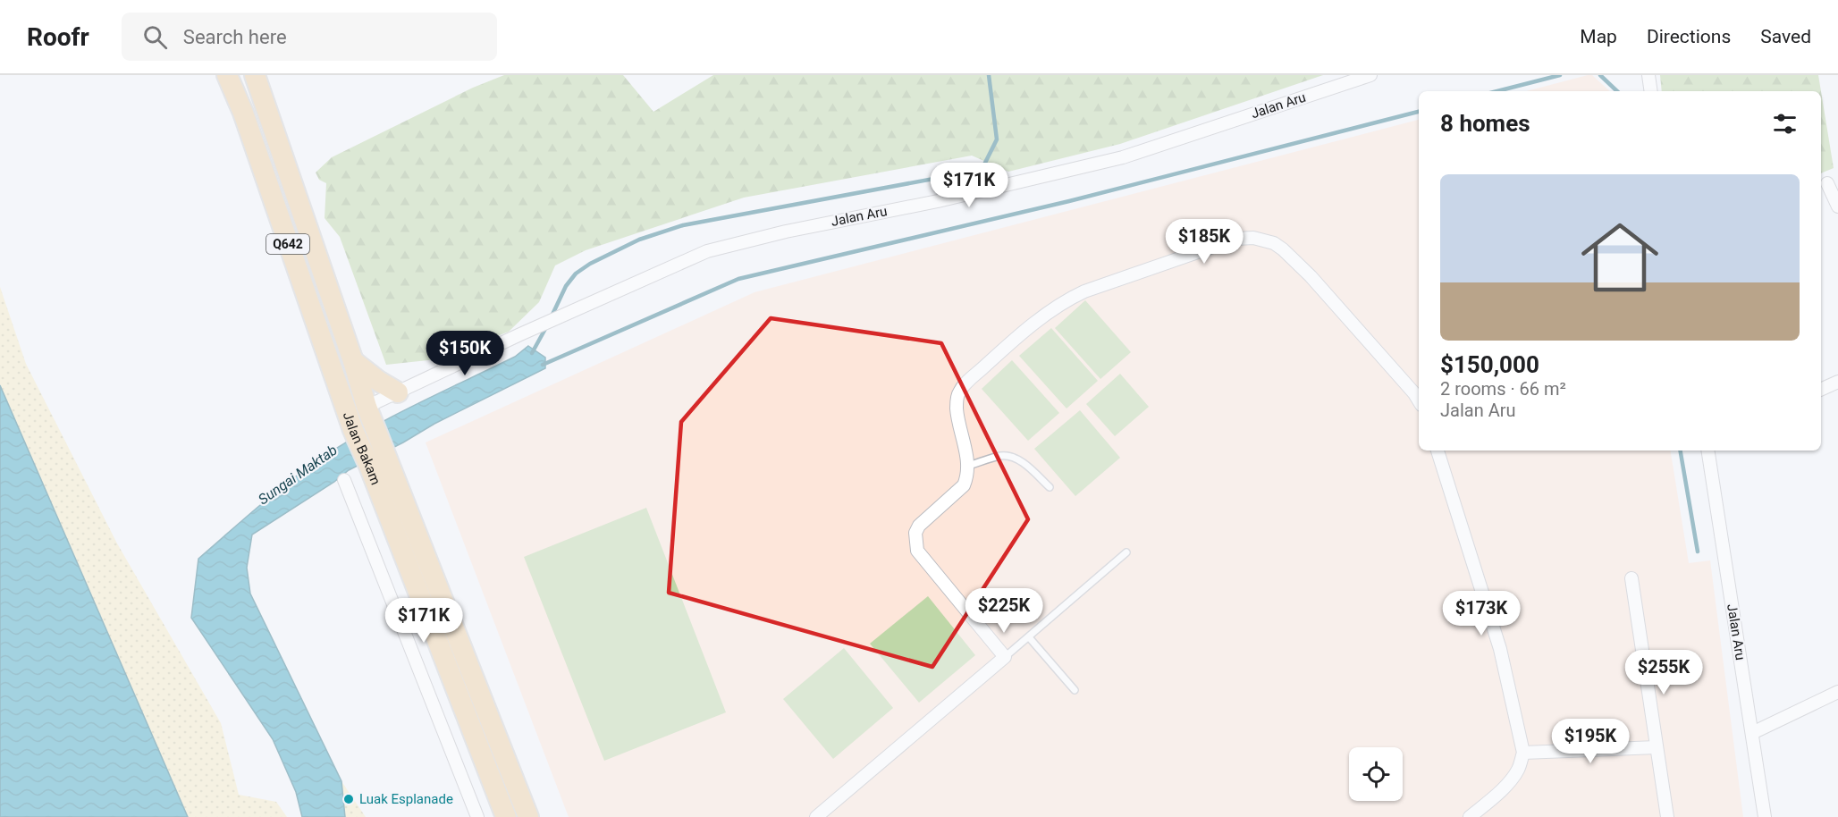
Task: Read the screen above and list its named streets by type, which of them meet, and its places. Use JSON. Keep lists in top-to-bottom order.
{
  "streets": {
    "main road": ["Q642", "Jalan Bakam"],
    "street": ["Jalan Aru"]
  },
  "crossings": [
    ["Jalan Aru", "Jalan Bakam"]
  ],
  "water": ["Sungai Maktab"],
  "places": ["Luak Esplanade"],
  "page": {
    "header": "Roofr",
    "search": "Search here",
    "nav": ["Map", "Directions", "Saved"],
    "heading": "8 homes",
    "list": [
      {
        "name": "$150,000",
        "note": "2 rooms · 66 m² · Jalan Aru"
      }
    ],
    "price": [
      "$171K",
      "$185K",
      "$150K",
      "$225K",
      "$173K",
      "$171K",
      "$255K",
      "$195K"
    ]
  }
}
